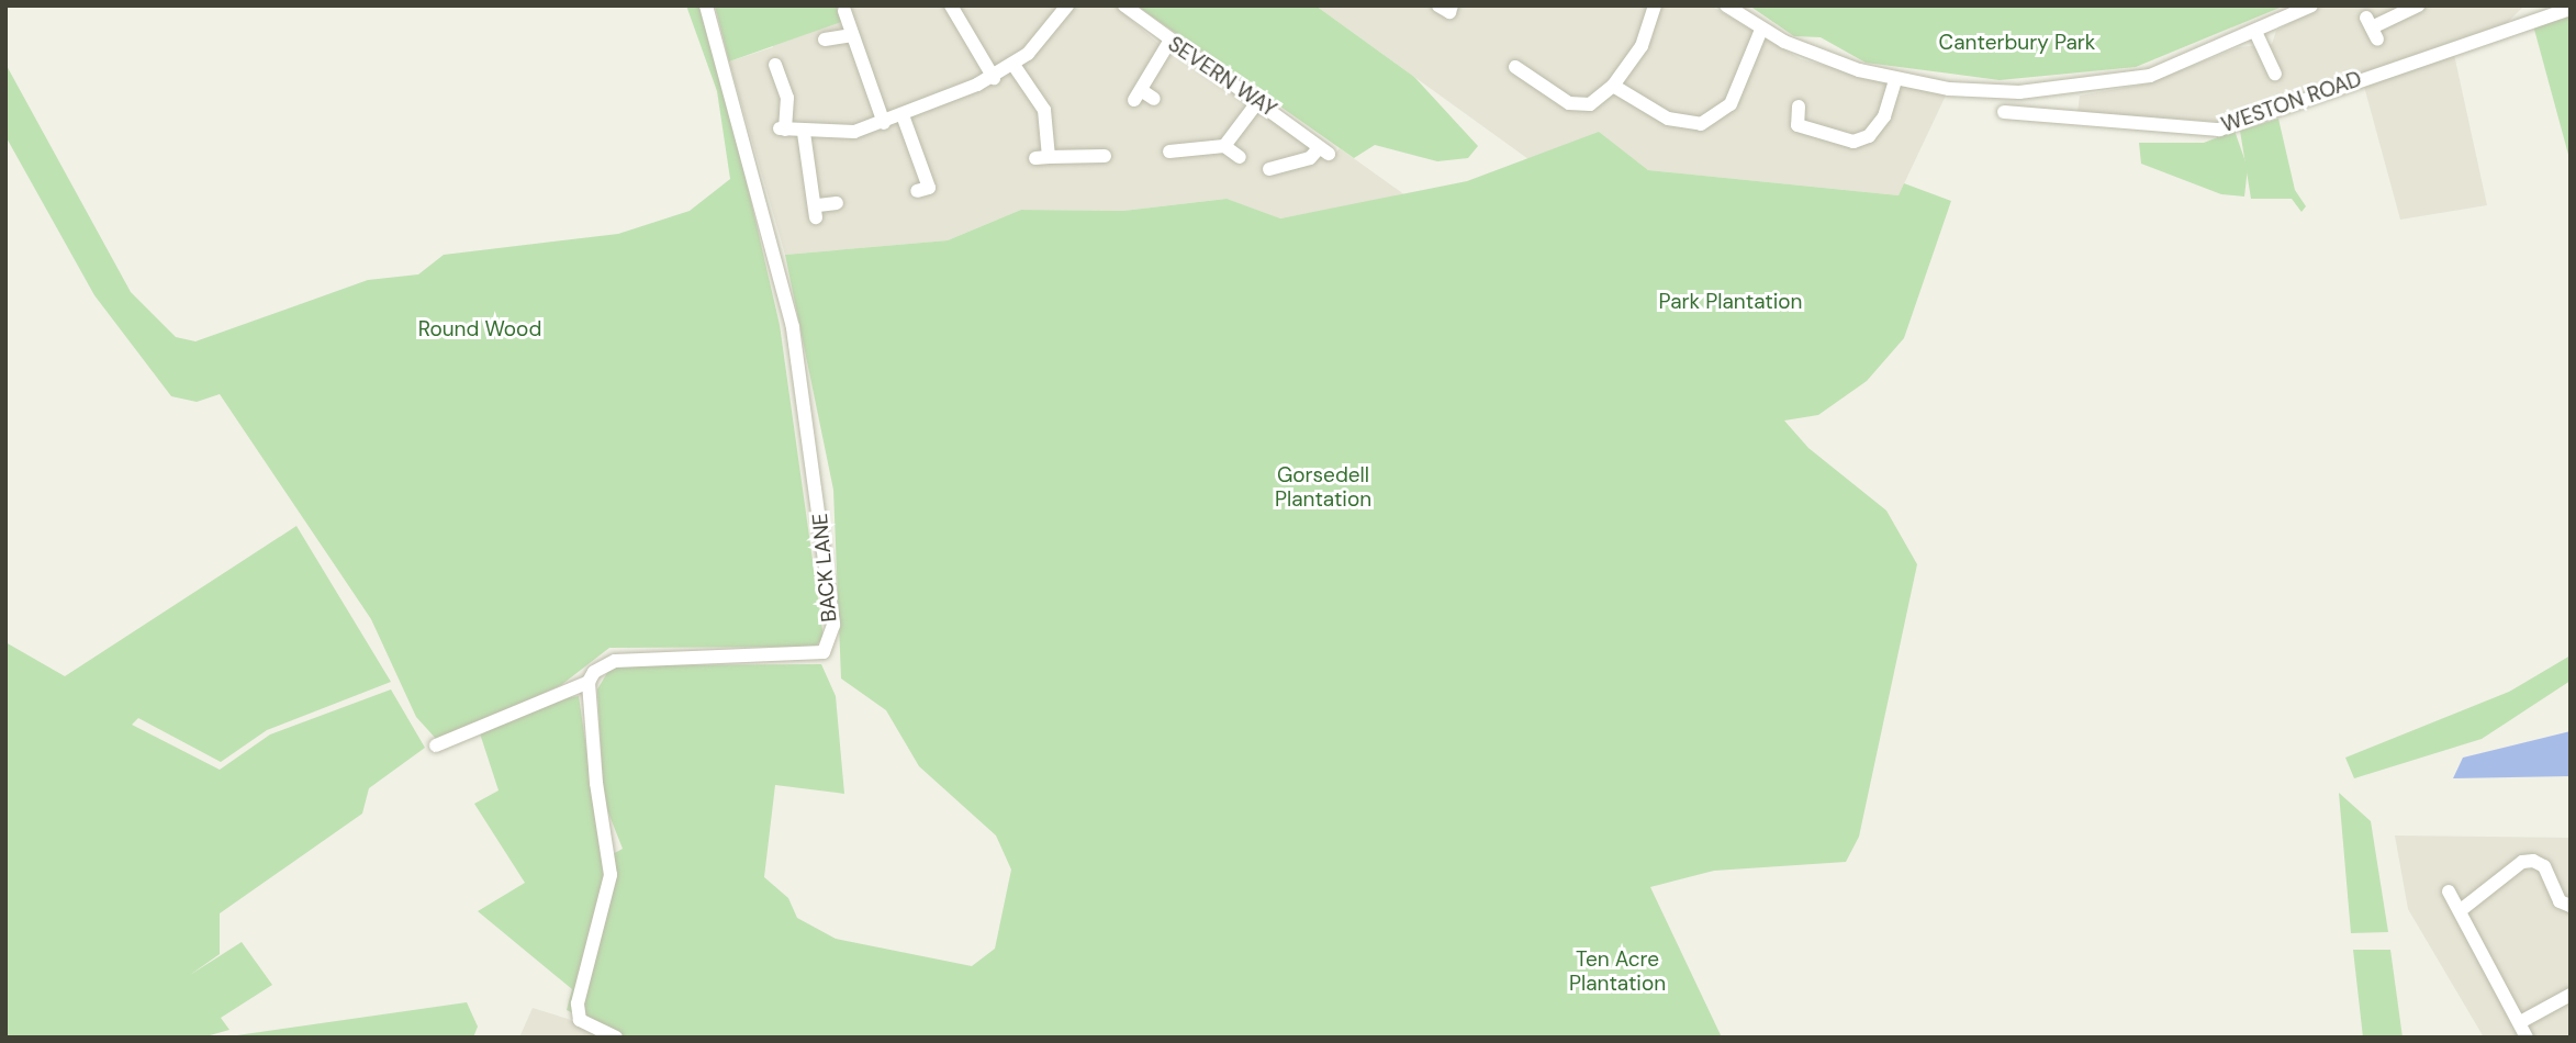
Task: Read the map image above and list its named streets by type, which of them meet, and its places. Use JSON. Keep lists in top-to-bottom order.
{
  "streets": {
    "street": ["SEVERN WAY", "WESTON ROAD", "BACK LANE"]
  },
  "parks": [
    "Canterbury Park",
    "Park Plantation",
    "Round Wood",
    "Gorsedell Plantation",
    "Ten Acre Plantation"
  ]
}
